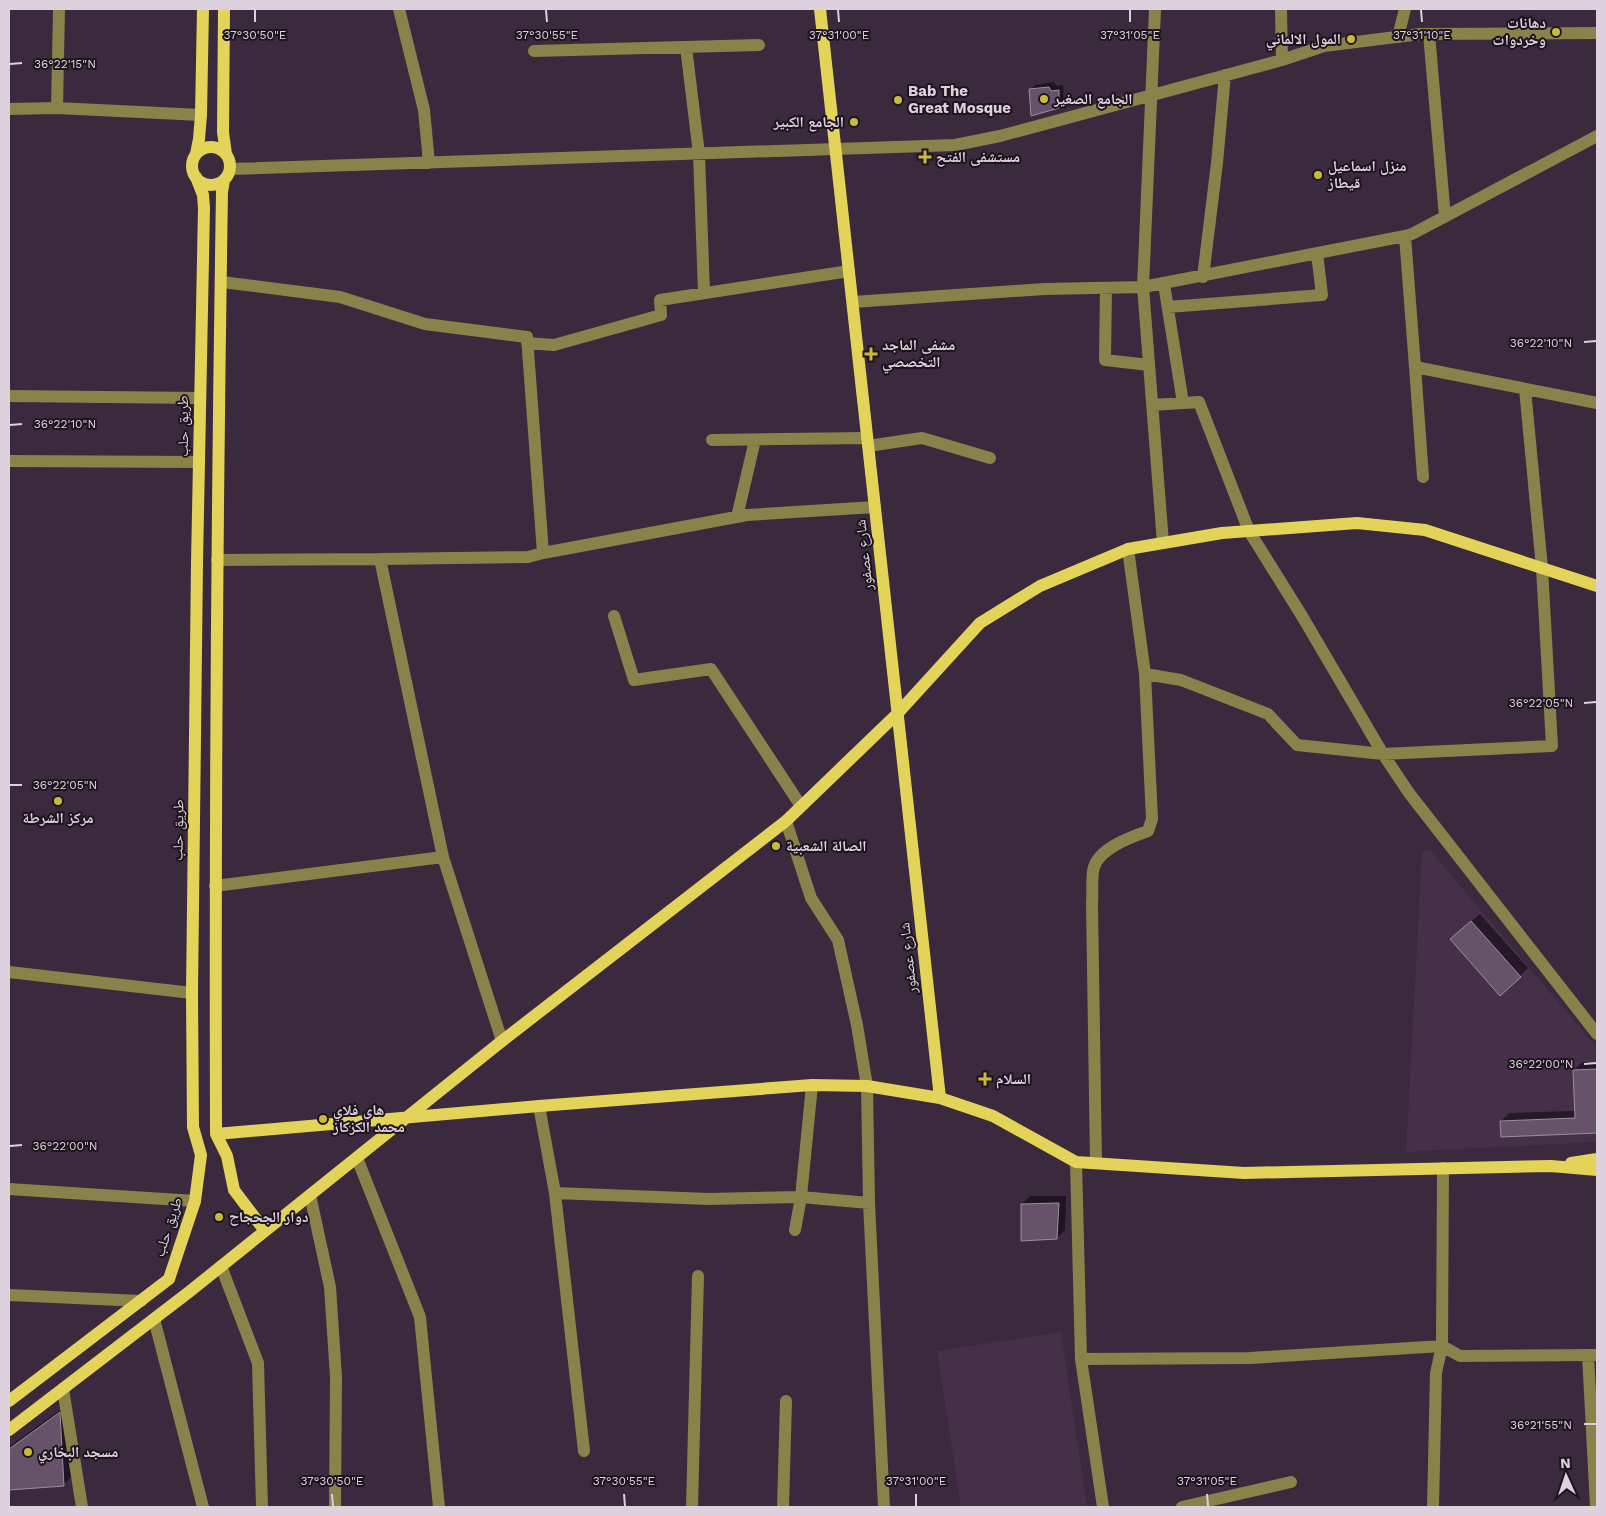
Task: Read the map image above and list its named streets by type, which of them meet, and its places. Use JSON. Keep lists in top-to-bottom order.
{
  "streets": {
    "main road": ["طريق حلب", "شارع عصفور"]
  },
  "places": {
    "other": [
      "دهانات وخردوات",
      "المول الالماني",
      "الجامع الصغير",
      "Bab The Great Mosque",
      "الجامع الكبير",
      "منزل اسماعيل قيطاز",
      "مركز الشرطة",
      "الصالة الشعبية",
      "هاي فلاي محمد الكزكاز",
      "دوار الجحجاح",
      "مسجد البخاري"
    ],
    "health": ["مستشفى الفتح", "مشفى الماجد التخصصي", "السلام"]
  },
  "north": "top",
  "coordinates": [
    "37°30'50\"E",
    "37°30'55\"E",
    "37°31'00\"E",
    "37°31'05\"E",
    "37°31'10\"E",
    "36°22'15\"N",
    "36°22'10\"N",
    "36°22'05\"N",
    "36°22'00\"N",
    "36°21'55\"N"
  ]
}
